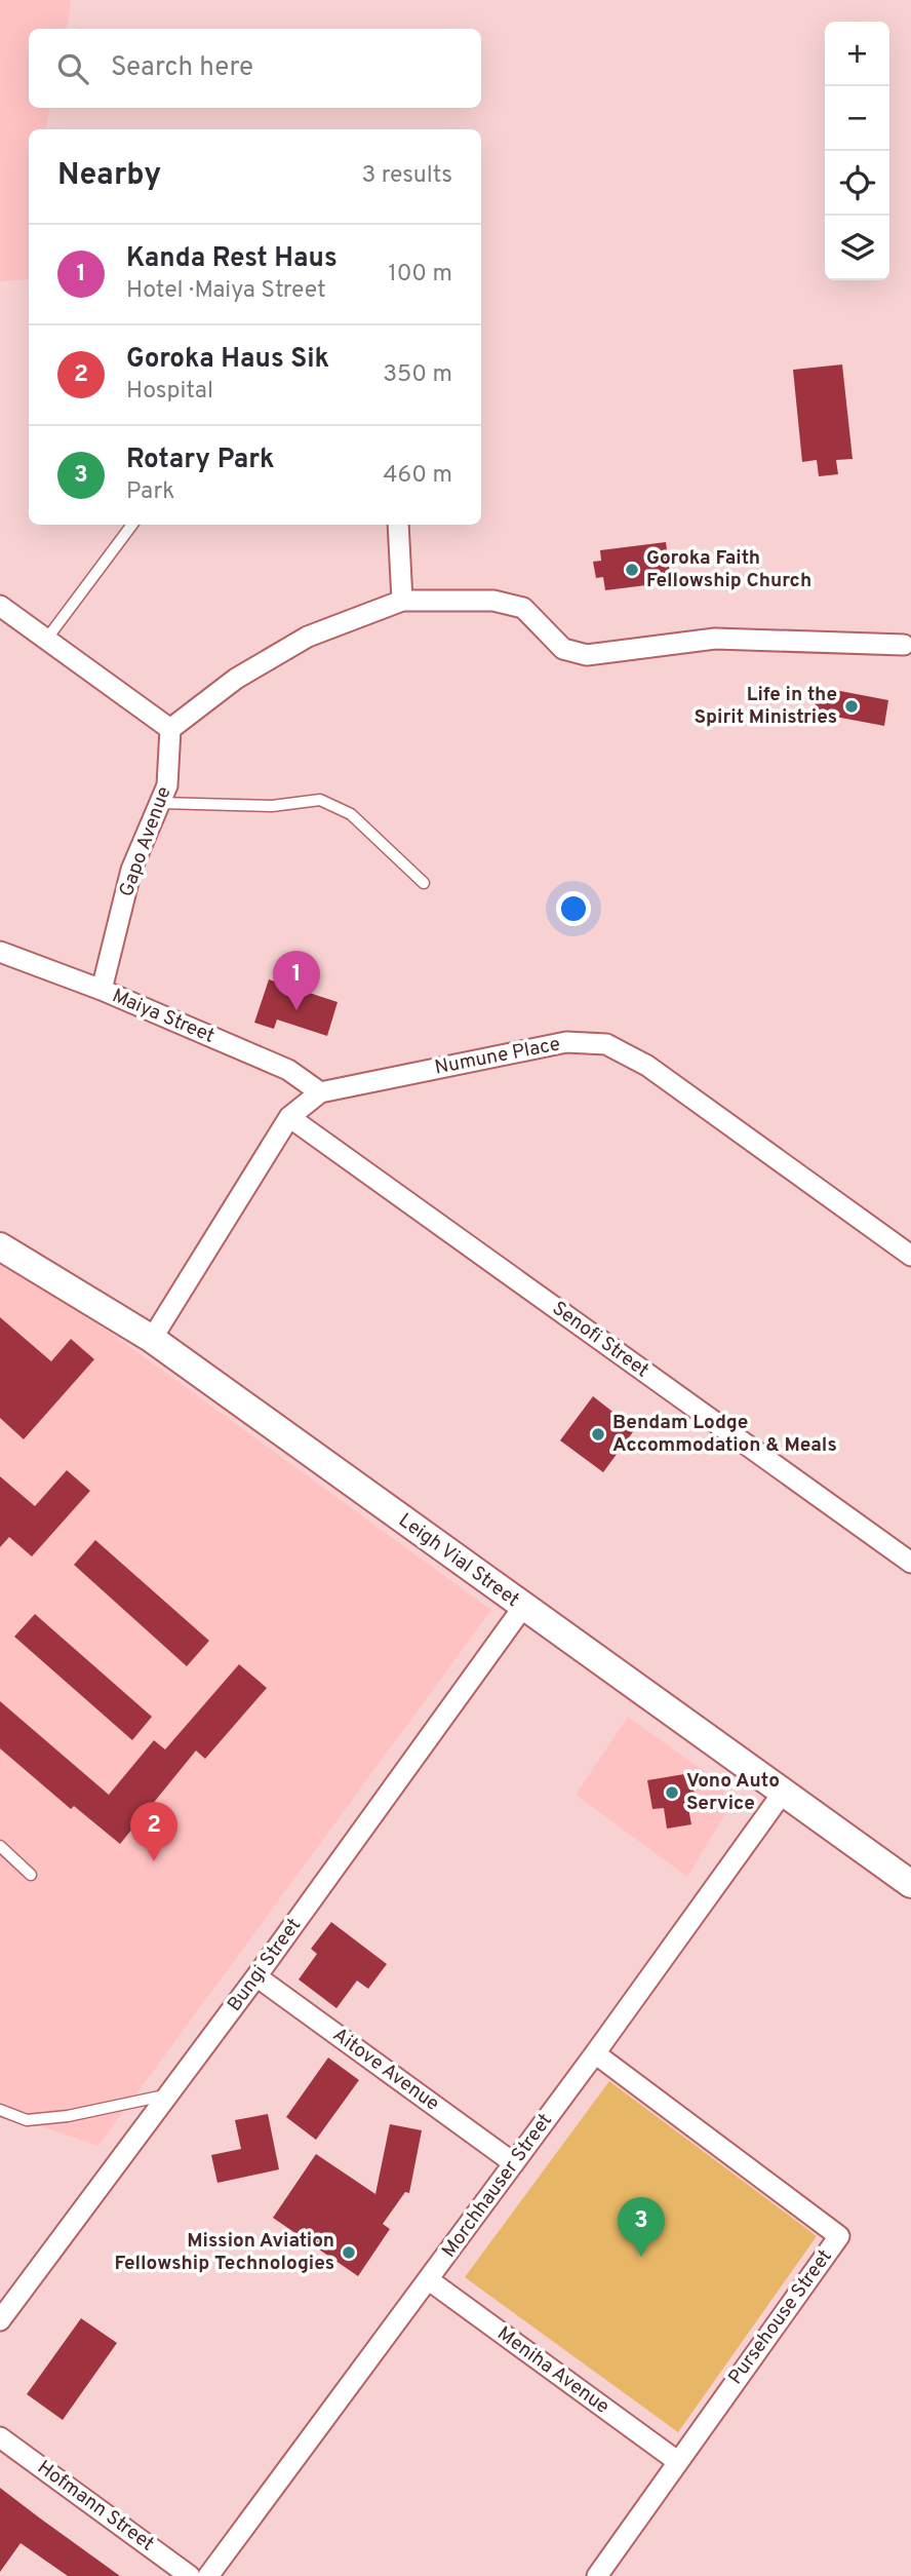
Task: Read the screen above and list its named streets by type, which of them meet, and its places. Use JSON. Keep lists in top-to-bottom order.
{
  "streets": {
    "street": [
      "Gapo Avenue",
      "Maiya Street",
      "Numune Place",
      "Senofi Street",
      "Leigh Vial Street",
      "Bungi Street",
      "Aitove Avenue",
      "Morchhauser Street",
      "Pursehouse Street",
      "Meniha Avenue",
      "Hofmann Street"
    ]
  },
  "crossings": [
    ["Gapo Avenue", "Maiya Street"],
    ["Maiya Street", "Numune Place"],
    ["Numune Place", "Senofi Street"],
    ["Numune Place", "Leigh Vial Street"],
    ["Leigh Vial Street", "Bungi Street"],
    ["Leigh Vial Street", "Morchhauser Street"],
    ["Bungi Street", "Aitove Avenue"],
    ["Aitove Avenue", "Morchhauser Street"],
    ["Morchhauser Street", "Pursehouse Street"],
    ["Morchhauser Street", "Meniha Avenue"],
    ["Pursehouse Street", "Meniha Avenue"]
  ],
  "places": [
    "Goroka Faith Fellowship Church",
    "Life in the Spirit Ministries",
    "Bendam Lodge Accommodation & Meals",
    "Vono Auto Service",
    "Mission Aviation Fellowship Technologies"
  ],
  "page": {
    "map_buttons": ["+", "−"],
    "search": "Search here",
    "heading": ["Nearby", "3 results"],
    "list": [
      {
        "mark": "1",
        "name": "Kanda Rest Haus",
        "note": "Hotel · Maiya Street",
        "value": "100 m"
      },
      {
        "mark": "2",
        "name": "Goroka Haus Sik",
        "note": "Hospital",
        "value": "350 m"
      },
      {
        "mark": "3",
        "name": "Rotary Park",
        "note": "Park",
        "value": "460 m"
      }
    ],
    "pins": ["1", "2", "3"]
  }
}
